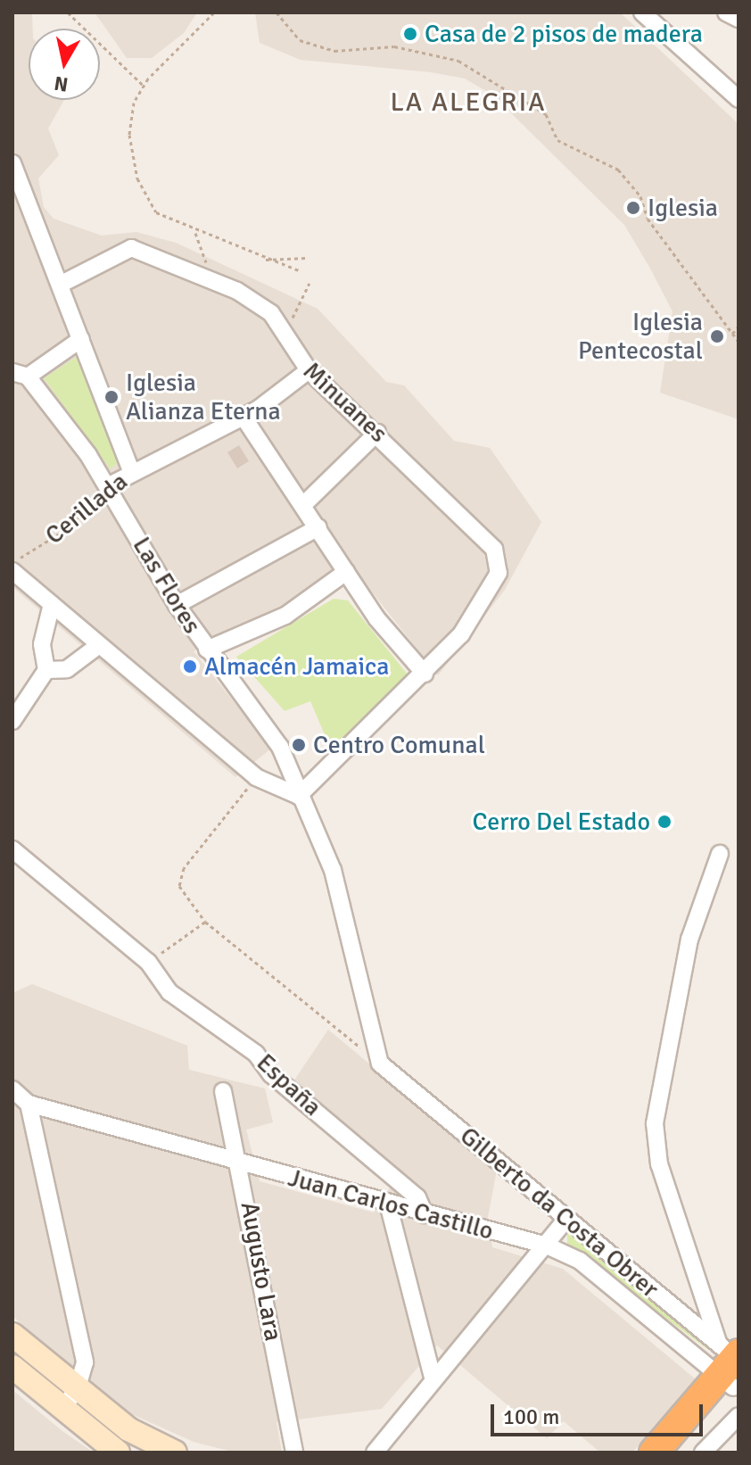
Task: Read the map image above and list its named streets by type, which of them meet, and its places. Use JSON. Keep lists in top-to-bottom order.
{
  "streets": {
    "street": [
      "Minuanes",
      "Cerillada",
      "Las Flores",
      "España",
      "Juan Carlos Castillo",
      "Gilberto da Costa Obrer",
      "Augusto Lara"
    ]
  },
  "crossings": [
    ["Minuanes", "Cerillada"],
    ["Cerillada", "Las Flores"],
    ["Las Flores", "Gilberto da Costa Obrer"],
    ["España", "Juan Carlos Castillo"],
    ["Juan Carlos Castillo", "Gilberto da Costa Obrer"],
    ["Juan Carlos Castillo", "Augusto Lara"]
  ],
  "districts": ["LA ALEGRIA"],
  "places": [
    "Casa de 2 pisos de madera",
    "Iglesia",
    "Iglesia Pentecostal",
    "Iglesia Alianza Eterna",
    "Almacén Jamaica",
    "Centro Comunal",
    "Cerro Del Estado"
  ],
  "scale_bar": "100 m",
  "north": "bottom"
}
